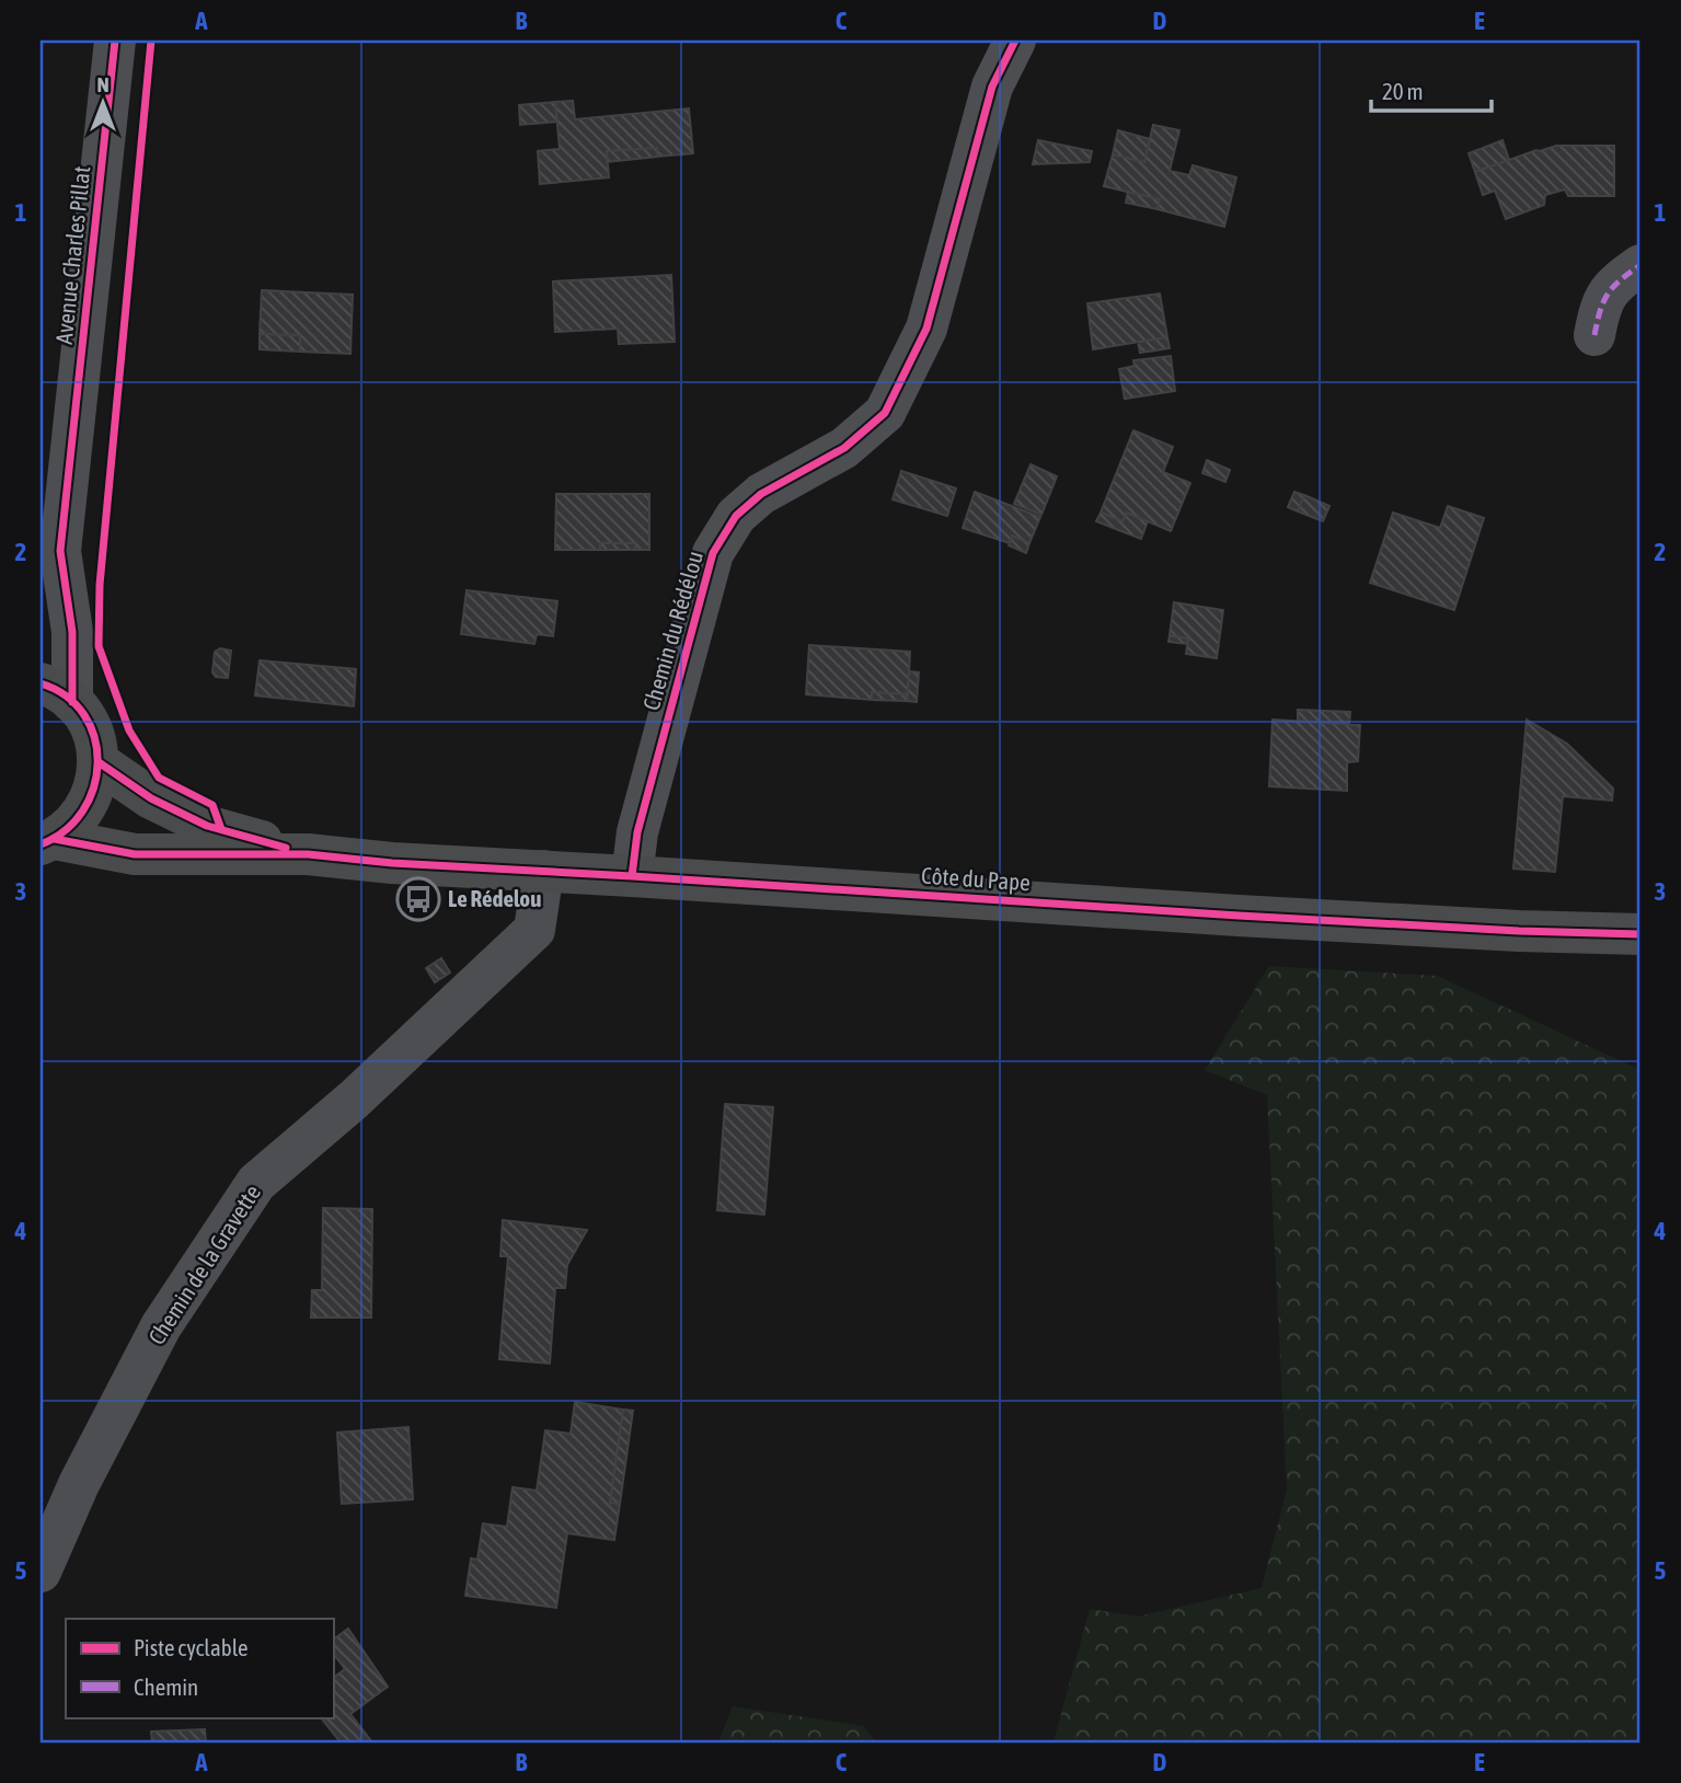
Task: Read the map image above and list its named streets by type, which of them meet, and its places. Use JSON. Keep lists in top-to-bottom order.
{
  "streets": {
    "main road": ["Côte du Pape"],
    "street": ["Avenue Charles Pillat", "Chemin du Rédélou", "Chemin de la Gravette"]
  },
  "crossings": [
    ["Chemin du Rédélou", "Côte du Pape"],
    ["Côte du Pape", "Chemin de la Gravette"]
  ],
  "places": {
    "bus stop": ["Le Rédelou"]
  },
  "legend": ["Piste cyclable", "Chemin"],
  "scale_bar": "20 m",
  "north": "top",
  "grid": {
    "columns": [
      "A",
      "B",
      "C",
      "D",
      "E"
    ],
    "rows": [
      "1",
      "2",
      "3",
      "4",
      "5"
    ]
  }
}
